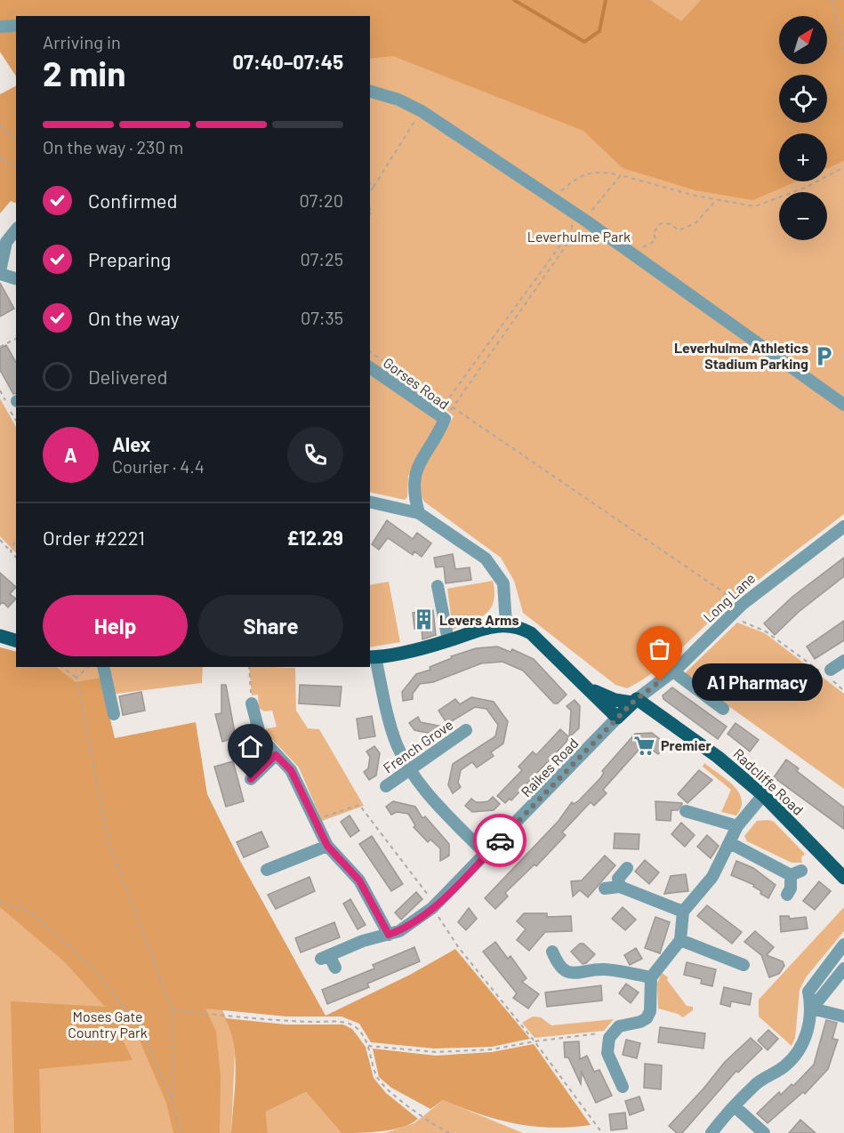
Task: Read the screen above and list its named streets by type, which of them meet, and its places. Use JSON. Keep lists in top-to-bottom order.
{
  "streets": {
    "main road": ["Long Lane", "Radcliffe Road"],
    "street": ["Gorses Road", "French Grove", "Raikes Road"]
  },
  "crossings": [
    ["Long Lane", "Raikes Road"],
    ["Long Lane", "Radcliffe Road"],
    ["Raikes Road", "Radcliffe Road"]
  ],
  "parks": ["Leverhulme Park", "Moses Gate Country Park"],
  "places": {
    "parking": ["Leverhulme Athletics Stadium Parking"],
    "building": ["Levers Arms"],
    "other": ["A1 Pharmacy"],
    "supermarket": ["Premier"]
  },
  "north": "top right",
  "page": {
    "map_buttons": ["+", "−"],
    "heading": ["2 min", "Arriving in", "07:40–07:45"],
    "panel": [
      "Alex",
      "Courier · 4.4",
      "Order #2221",
      "£12.29"
    ],
    "bar": "On the way · 230 m",
    "list": [
      ["Confirmed", "07:20"],
      ["Preparing", "07:25"],
      ["On the way", "07:35"],
      "Delivered"
    ],
    "round": "A",
    "buttons": ["Help", "Share"],
    "bubble": "A1 Pharmacy"
  }
}
